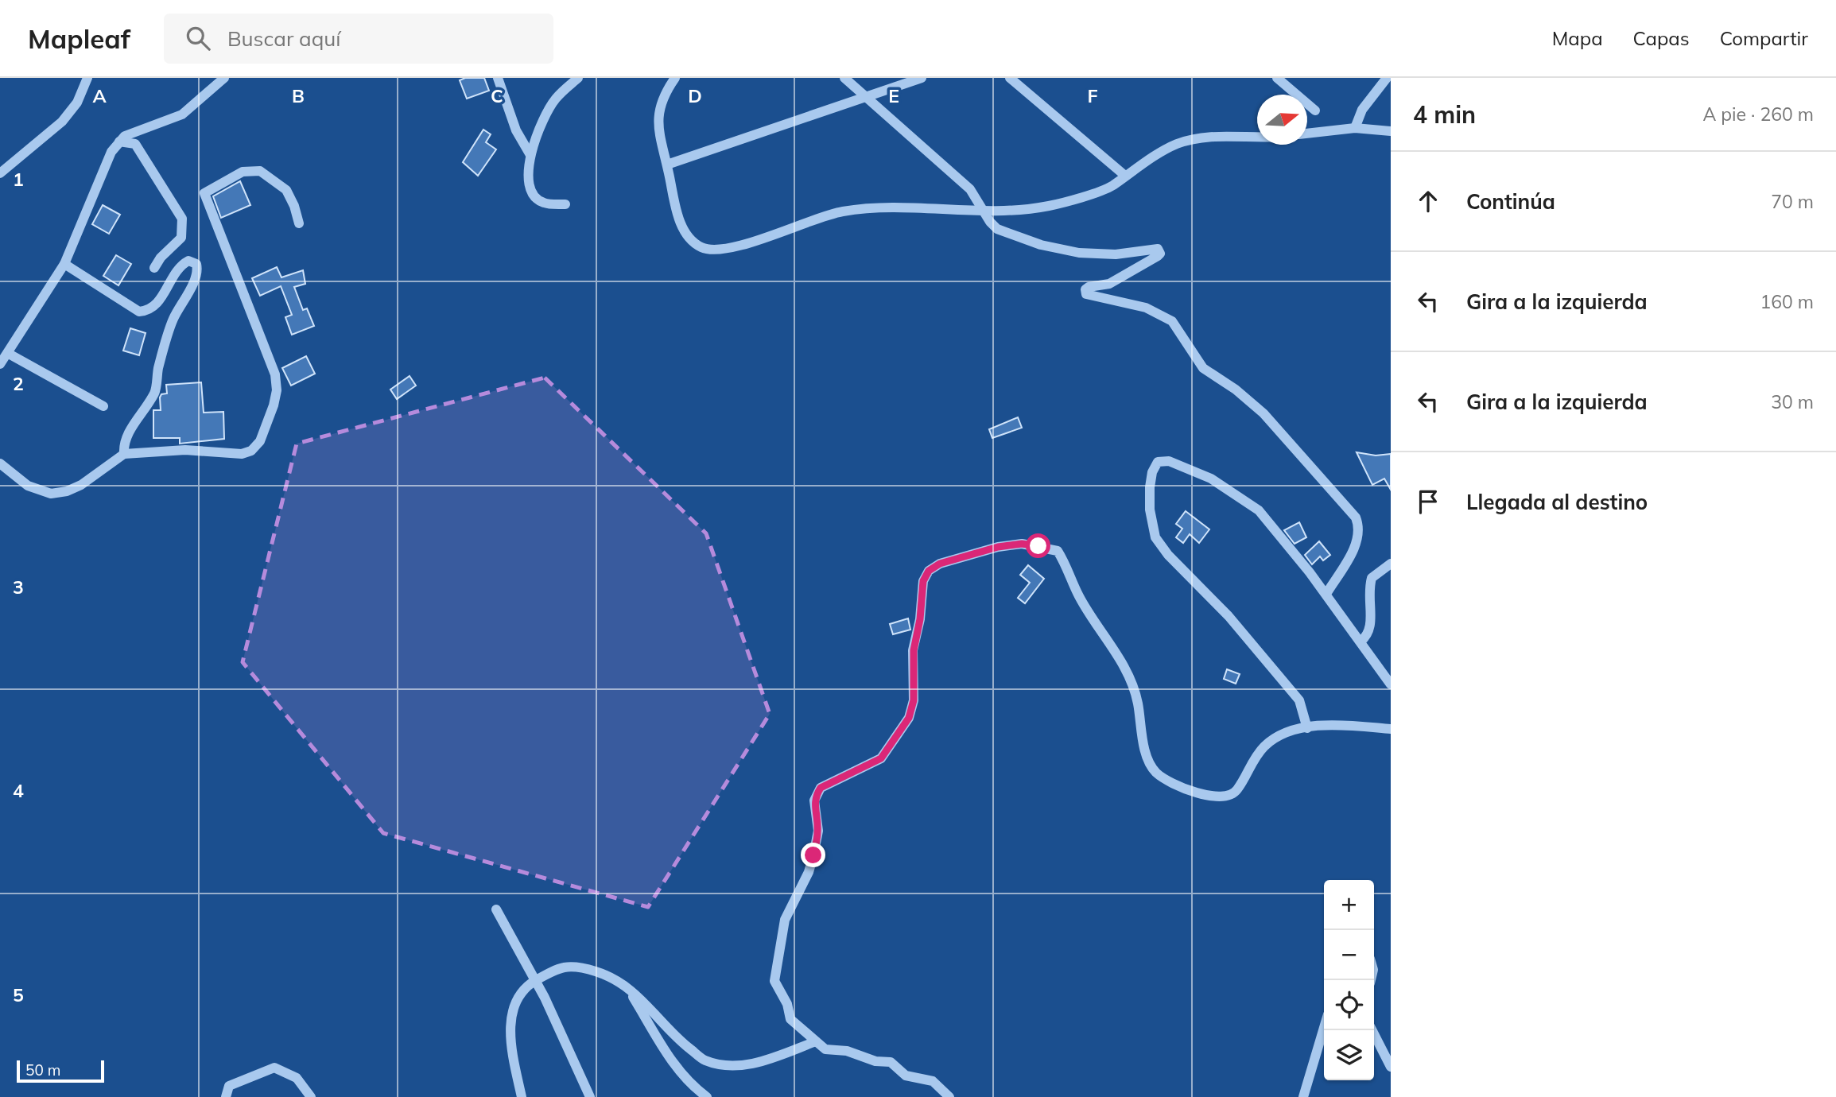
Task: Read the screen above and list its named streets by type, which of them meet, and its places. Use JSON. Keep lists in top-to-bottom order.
{
  "scale_bar": "50 m",
  "north": "right",
  "page": {
    "header": "Mapleaf",
    "search": "Buscar aquí",
    "nav": ["Mapa", "Capas", "Compartir"],
    "heading": ["4 min", "A pie · 260 m"],
    "list": [
      ["Continúa", "70 m"],
      ["Gira a la izquierda", "160 m"],
      ["Gira a la izquierda", "30 m"],
      "Llegada al destino"
    ],
    "map_buttons": ["+", "−"],
    "scale": "50 m"
  },
  "grid": {
    "columns": [
      "A",
      "B",
      "C",
      "D",
      "E",
      "F"
    ],
    "rows": [
      "1",
      "2",
      "3",
      "4",
      "5"
    ]
  }
}
